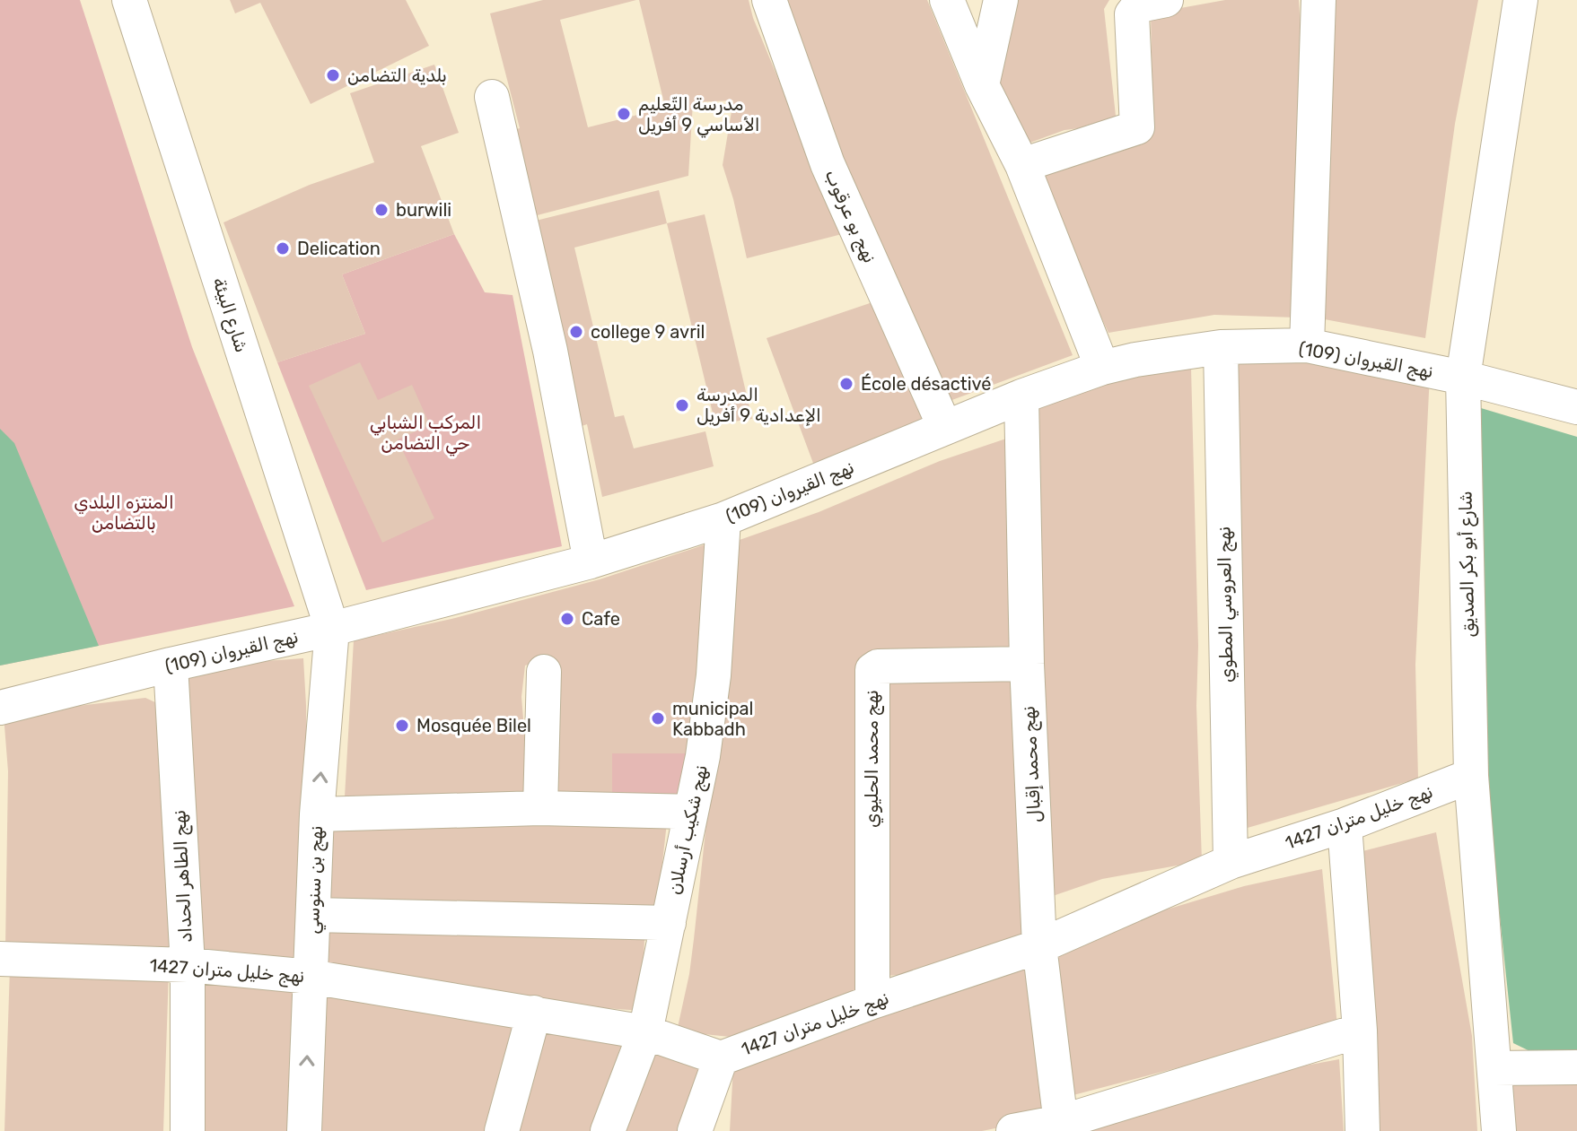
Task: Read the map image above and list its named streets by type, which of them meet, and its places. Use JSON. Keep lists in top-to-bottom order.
{
  "streets": {
    "street": [
      "نهج بو عرقوب",
      "شارع البيئة",
      "نهج القيروان (109)",
      "شارع أبو بكر الصديق",
      "نهج العروسي المطوي",
      "نهج محمد الحليوي",
      "نهج محمد إقبال",
      "نهج خليل متران 1427",
      "نهج شكيب أرسلان",
      "نهج الطاهر الحداد",
      "نهج بن سنوسي"
    ]
  },
  "crossings": [
    ["نهج بو عرقوب", "نهج القيروان (109)"],
    ["شارع البيئة", "نهج القيروان (109)"],
    ["شارع البيئة", "نهج بن سنوسي"],
    ["نهج القيروان (109)", "شارع أبو بكر الصديق"],
    ["نهج القيروان (109)", "نهج العروسي المطوي"],
    ["نهج القيروان (109)", "نهج محمد إقبال"],
    ["نهج القيروان (109)", "نهج شكيب أرسلان"],
    ["نهج القيروان (109)", "نهج الطاهر الحداد"],
    ["نهج القيروان (109)", "نهج بن سنوسي"],
    ["شارع أبو بكر الصديق", "نهج خليل متران 1427"],
    ["نهج العروسي المطوي", "نهج خليل متران 1427"],
    ["نهج محمد الحليوي", "نهج محمد إقبال"],
    ["نهج محمد الحليوي", "نهج خليل متران 1427"],
    ["نهج محمد إقبال", "نهج خليل متران 1427"],
    ["نهج خليل متران 1427", "نهج شكيب أرسلان"],
    ["نهج خليل متران 1427", "نهج الطاهر الحداد"],
    ["نهج خليل متران 1427", "نهج بن سنوسي"]
  ],
  "parks": ["المركب الشبابي حي التضامن", "المنتزه البلدي بالتضامن"],
  "places": [
    "بلدية التضامن",
    "مدرسة التّعليم الأساسي 9 أفريل",
    "burwili",
    "Delication",
    "college 9 avril",
    "École désactivé",
    "المدرسة الإعدادية 9 أفريل",
    "Cafe",
    "municipal Kabbadh",
    "Mosquée Bilel"
  ]
}
